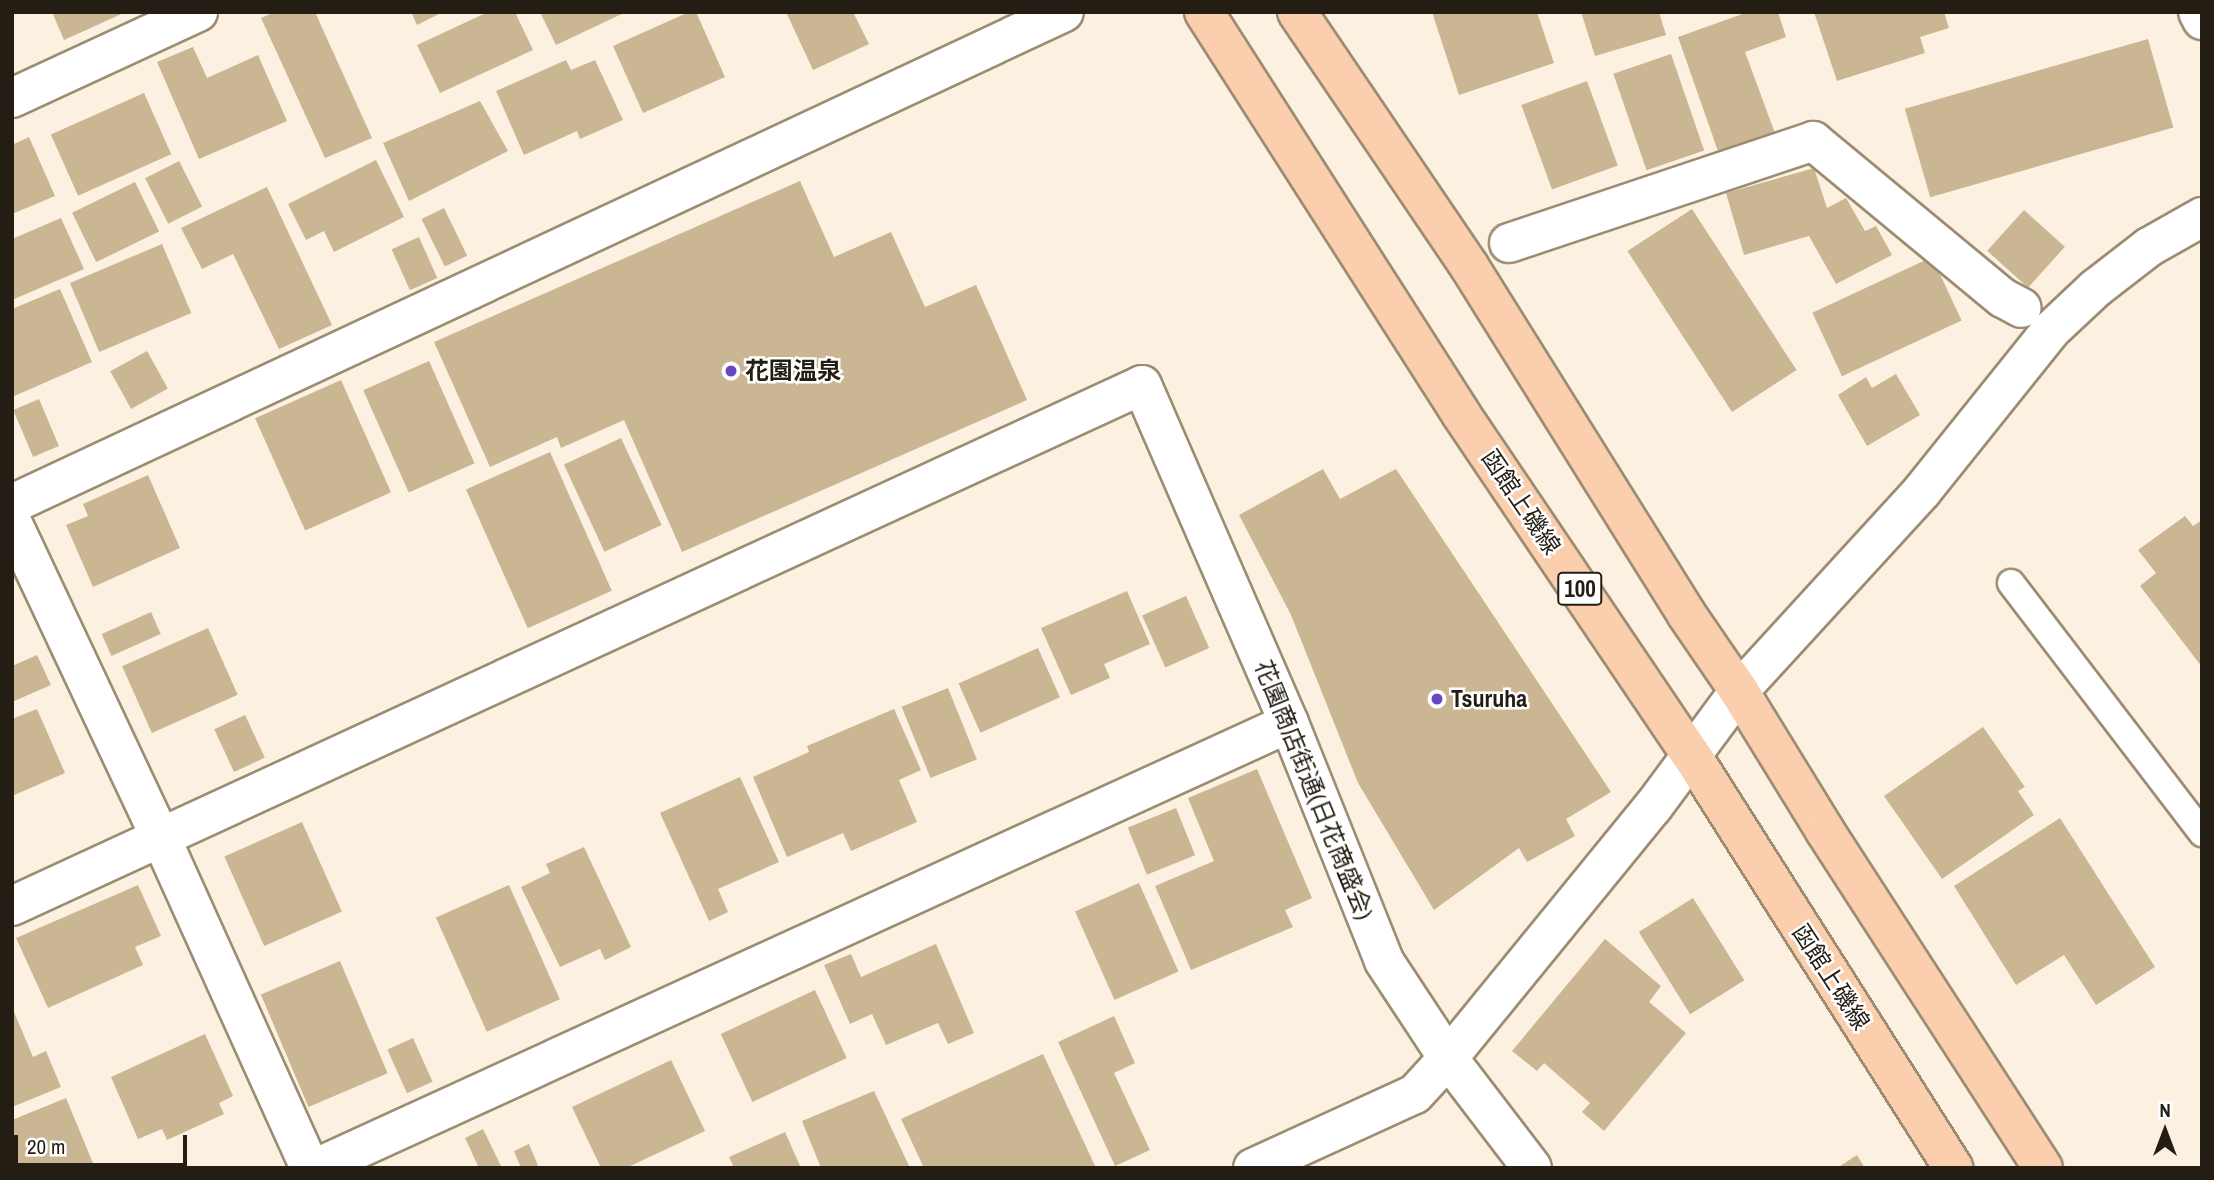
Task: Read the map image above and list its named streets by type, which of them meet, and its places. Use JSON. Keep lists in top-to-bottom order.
{
  "streets": {
    "main road": ["函館上磯線", "100"],
    "street": ["花園商店街通(日花商盛会)"]
  },
  "places": ["花園温泉", "Tsuruha"],
  "scale_bar": "20 m",
  "north": "top"
}
